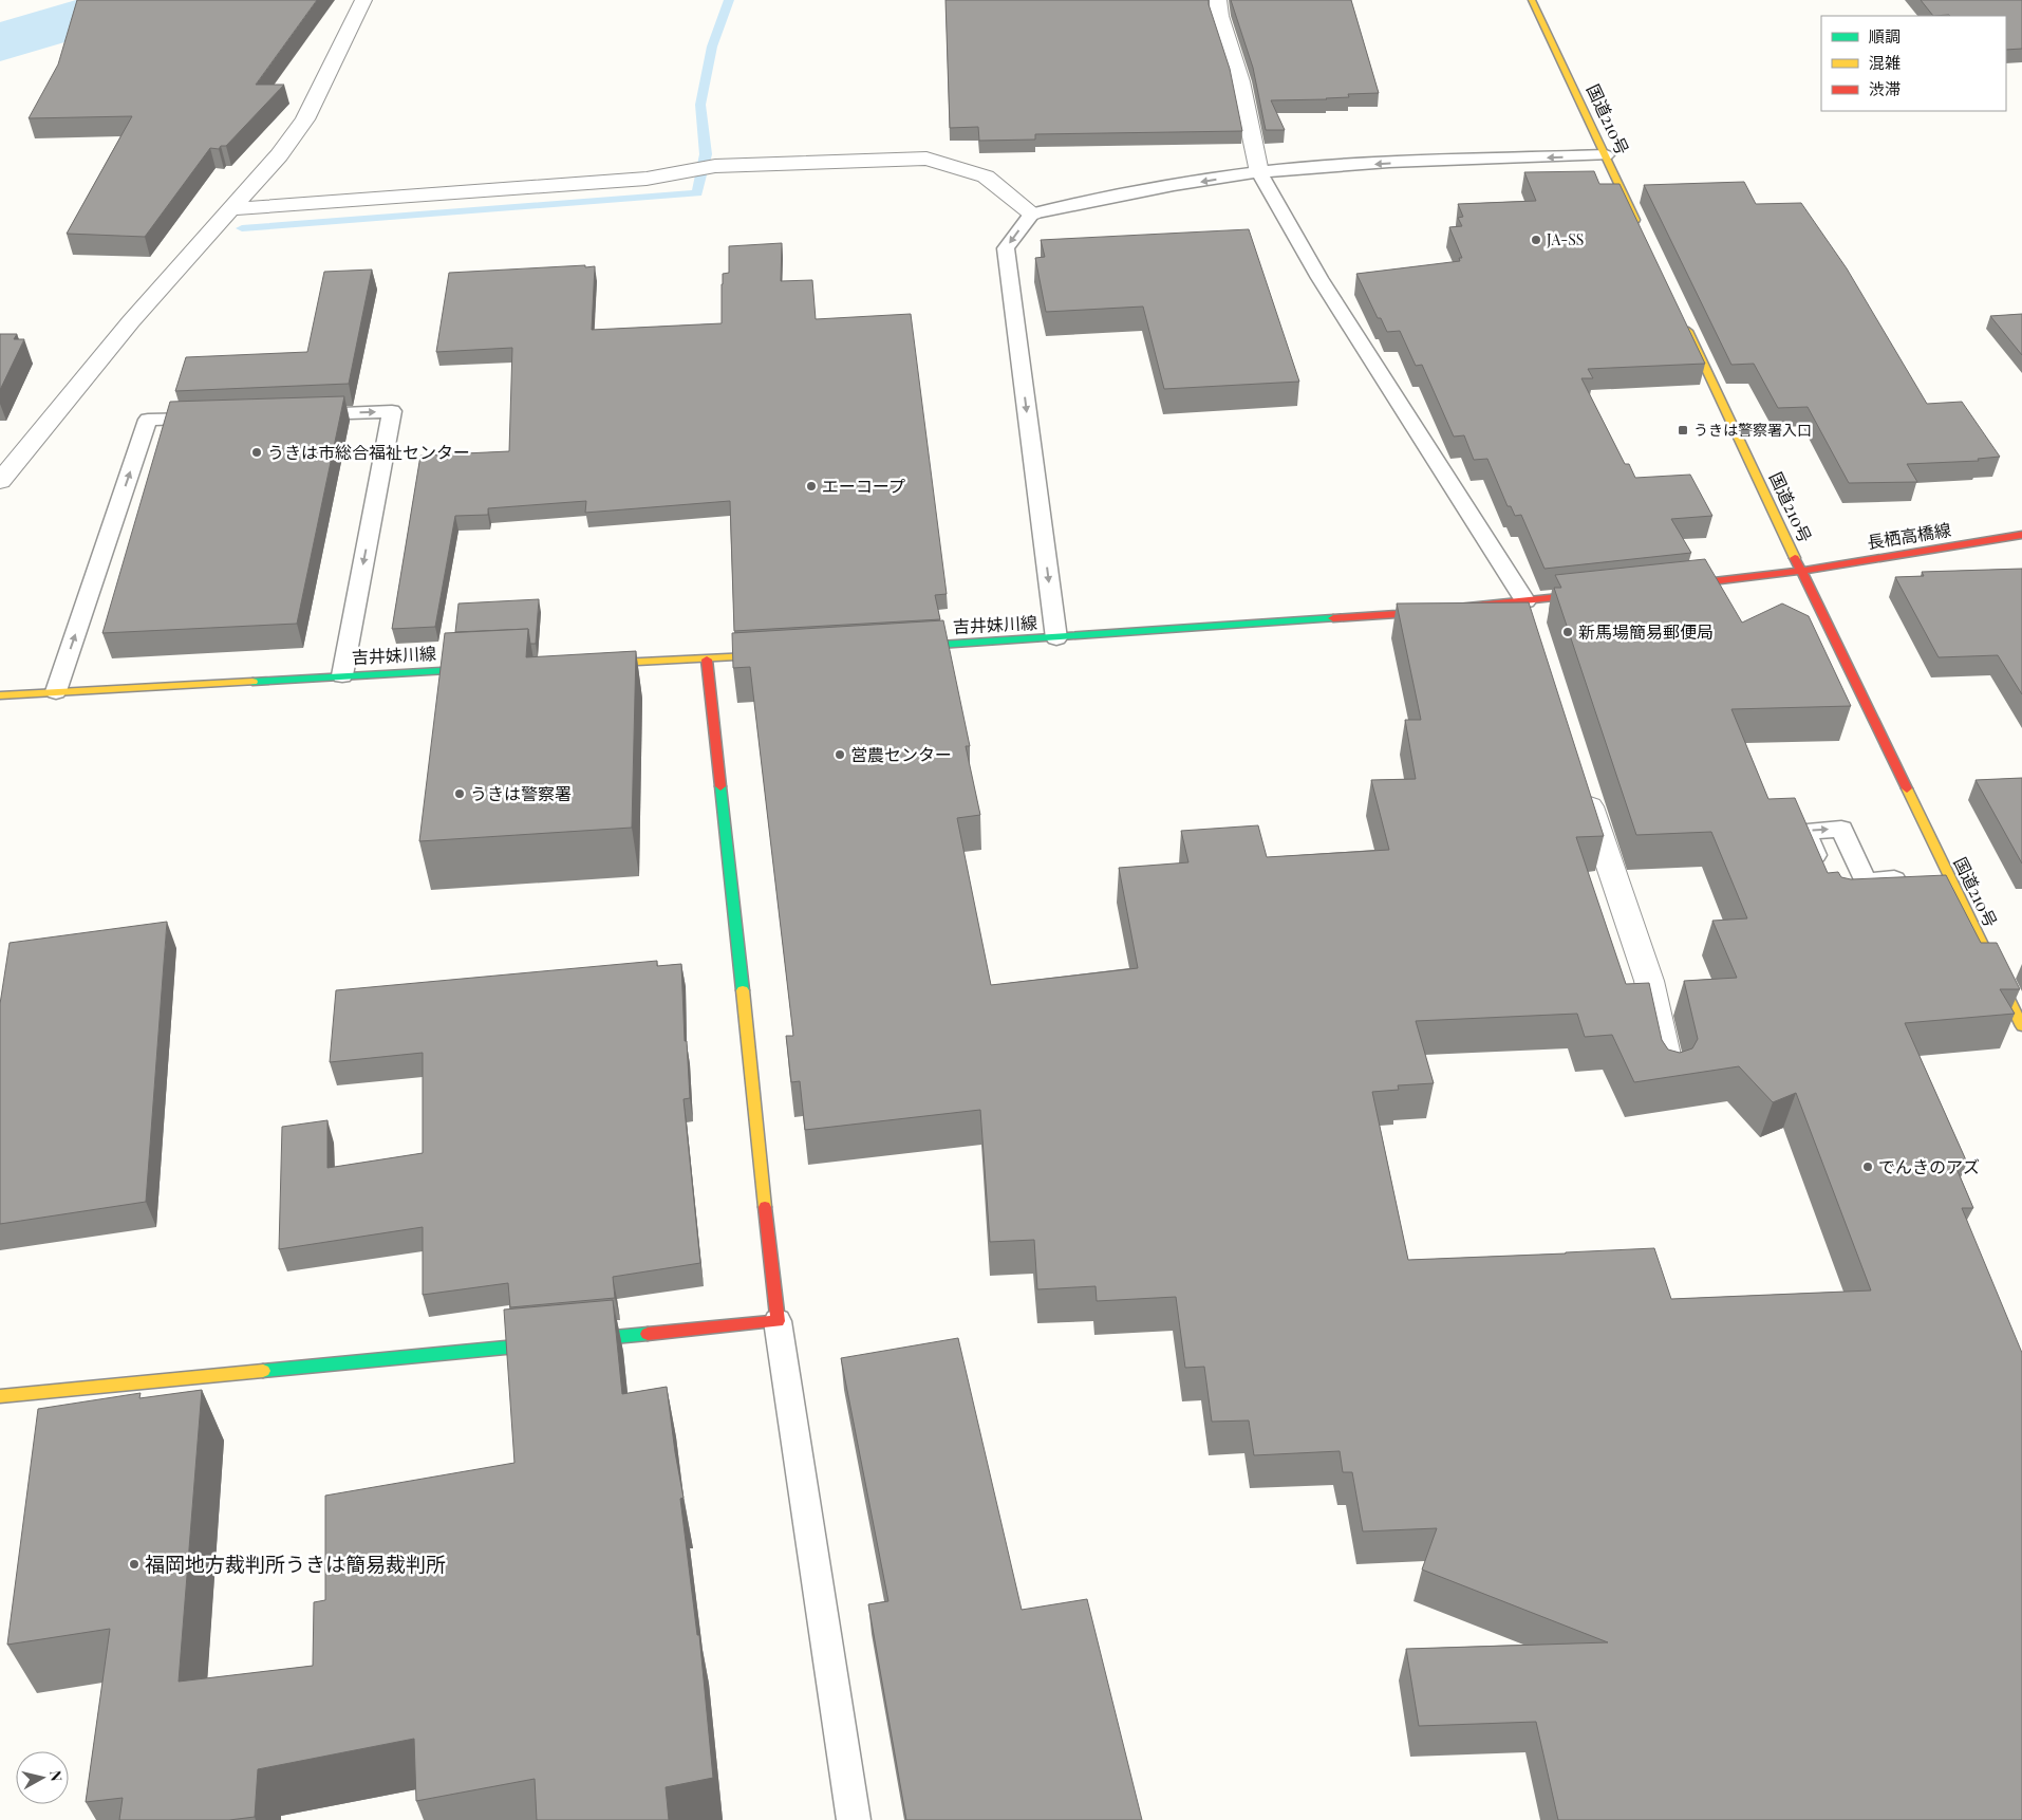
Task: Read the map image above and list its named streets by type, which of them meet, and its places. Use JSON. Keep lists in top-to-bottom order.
{
  "streets": {
    "main road": ["国道210号", "長栖高橋線", "吉井妹川線"]
  },
  "crossings": [
    ["国道210号", "長栖高橋線"]
  ],
  "places": {
    "other": [
      "JA-SS",
      "うきは市総合福祉センター",
      "エーコープ",
      "新馬場簡易郵便局",
      "営農センター",
      "うきは警察署",
      "でんきのアズ",
      "福岡地方裁判所うきは簡易裁判所"
    ],
    "transit": ["うきは警察署入口"]
  },
  "legend": ["順調", "混雑", "渋滞"],
  "north": "right"
}
